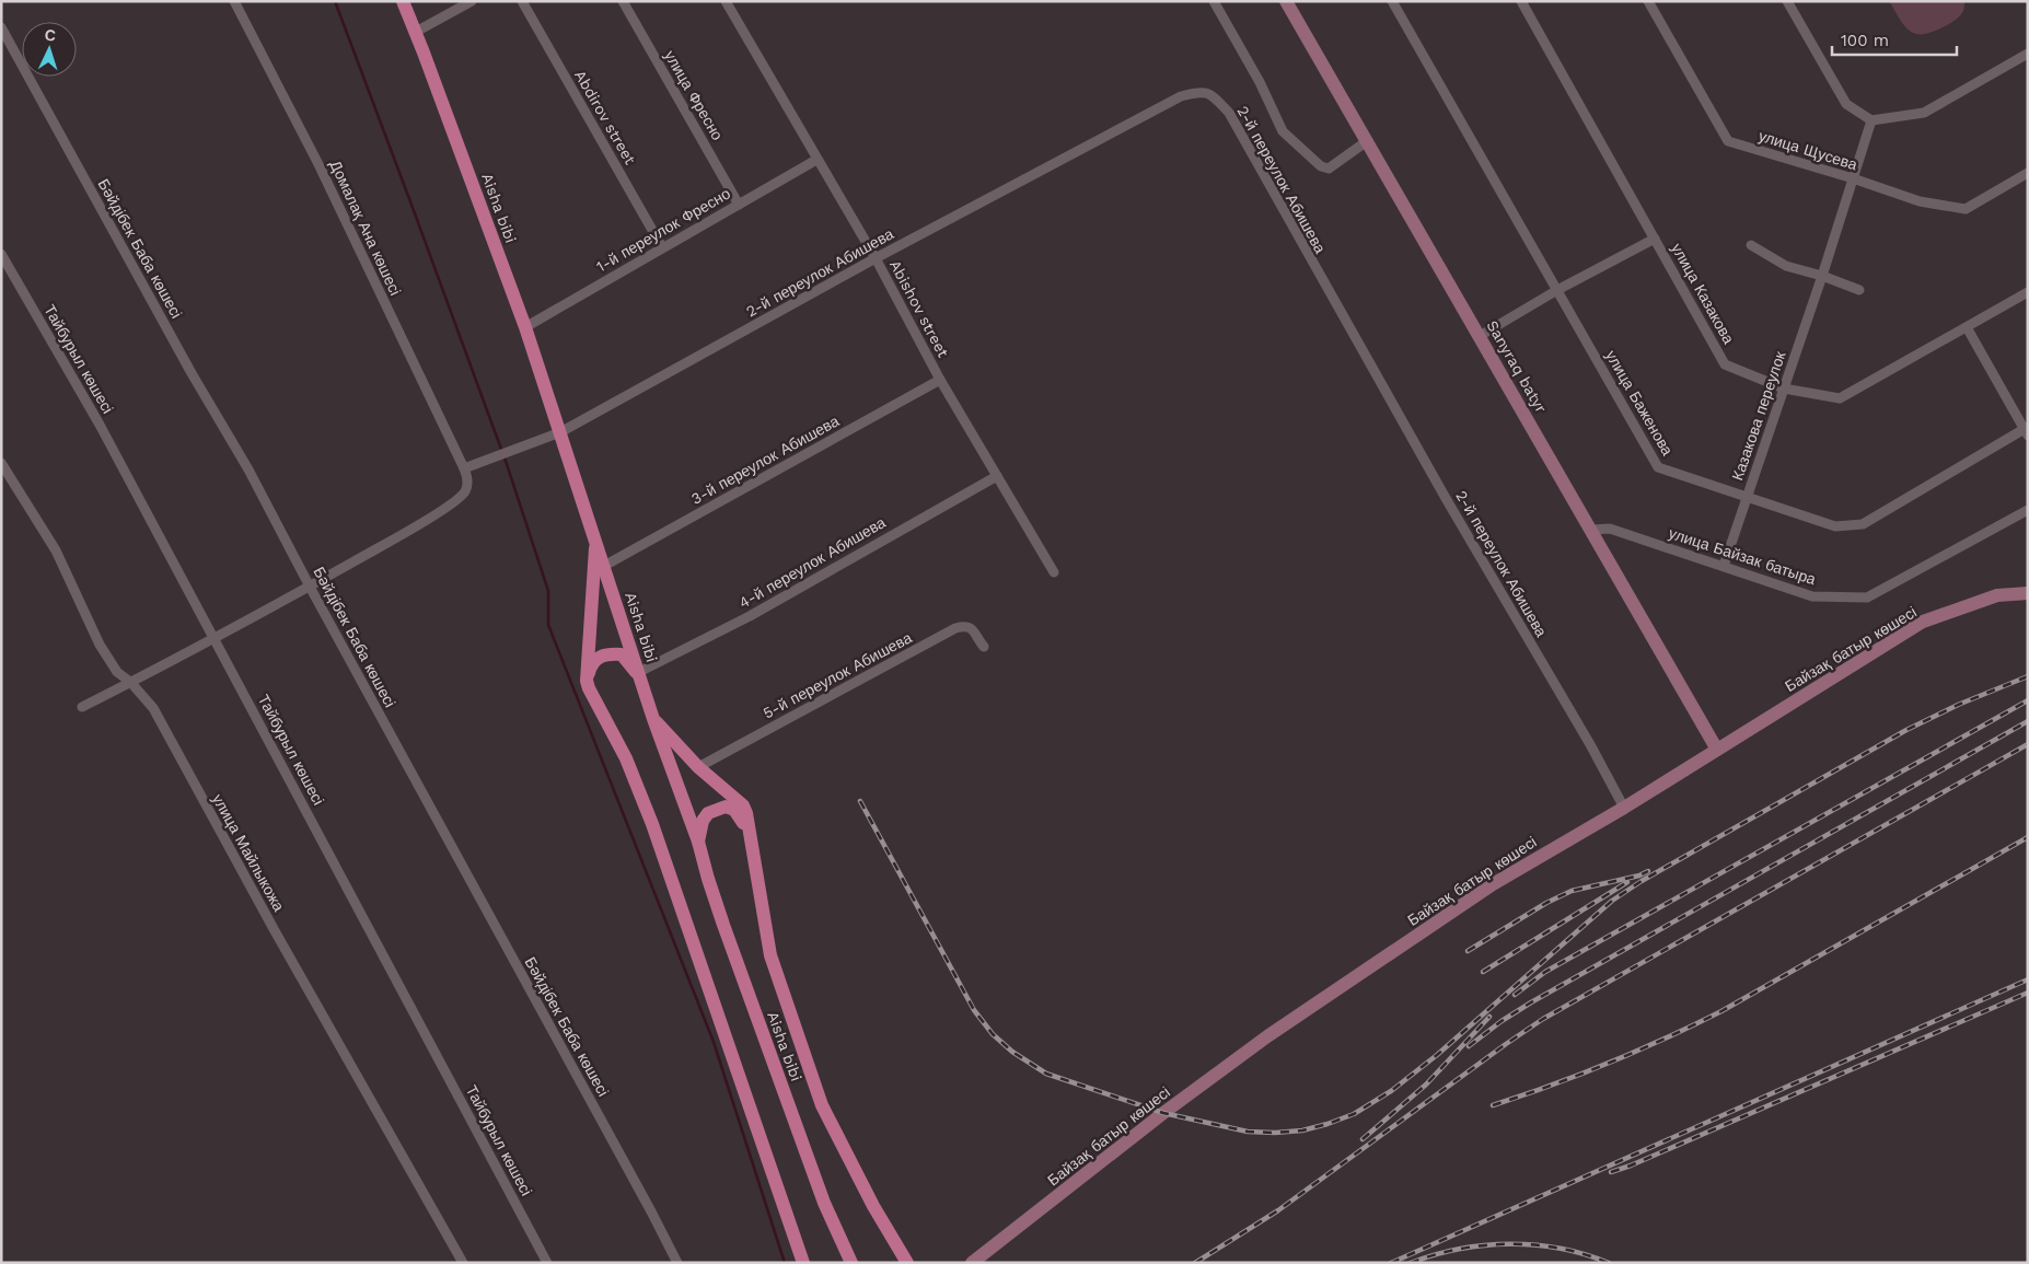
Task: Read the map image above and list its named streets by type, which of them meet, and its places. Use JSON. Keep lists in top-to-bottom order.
{
  "streets": {
    "main road": ["Aisha bibi", "Sanyraq batyr", "Байзақ батыр көшесі"],
    "street": [
      "улица Фресно",
      "Abdirov street",
      "улица Щусева",
      "2-й переулок Абишева",
      "Домалақ Ана көшесі",
      "1-й переулок Фресно",
      "Бәйдібек Баба көшесі",
      "улица Казакова",
      "Abishov street",
      "Тайбурыл көшесі",
      "улица Баженова",
      "Казакова переулок",
      "3-й переулок Абишева",
      "улица Байзак батыра",
      "4-й переулок Абишева",
      "5-й переулок Абишева",
      "улица Майлыкожа"
    ]
  },
  "crossings": [
    ["улица Фресно", "1-й переулок Фресно"],
    ["Abdirov street", "1-й переулок Фресно"],
    ["улица Щусева", "Казакова переулок"],
    ["2-й переулок Абишева", "Aisha bibi"],
    ["2-й переулок Абишева", "Домалақ Ана көшесі"],
    ["2-й переулок Абишева", "Abishov street"],
    ["2-й переулок Абишева", "Байзақ батыр көшесі"],
    ["Aisha bibi", "1-й переулок Фресно"],
    ["Aisha bibi", "3-й переулок Абишева"],
    ["Aisha bibi", "4-й переулок Абишева"],
    ["1-й переулок Фресно", "Abishov street"],
    ["улица Казакова", "Казакова переулок"],
    ["Abishov street", "3-й переулок Абишева"],
    ["Abishov street", "4-й переулок Абишева"],
    ["Sanyraq batyr", "улица Байзак батыра"],
    ["Sanyraq batyr", "Байзақ батыр көшесі"],
    ["улица Баженова", "Казакова переулок"],
    ["Казакова переулок", "улица Байзак батыра"]
  ],
  "scale_bar": "100 m",
  "north": "top"
}
